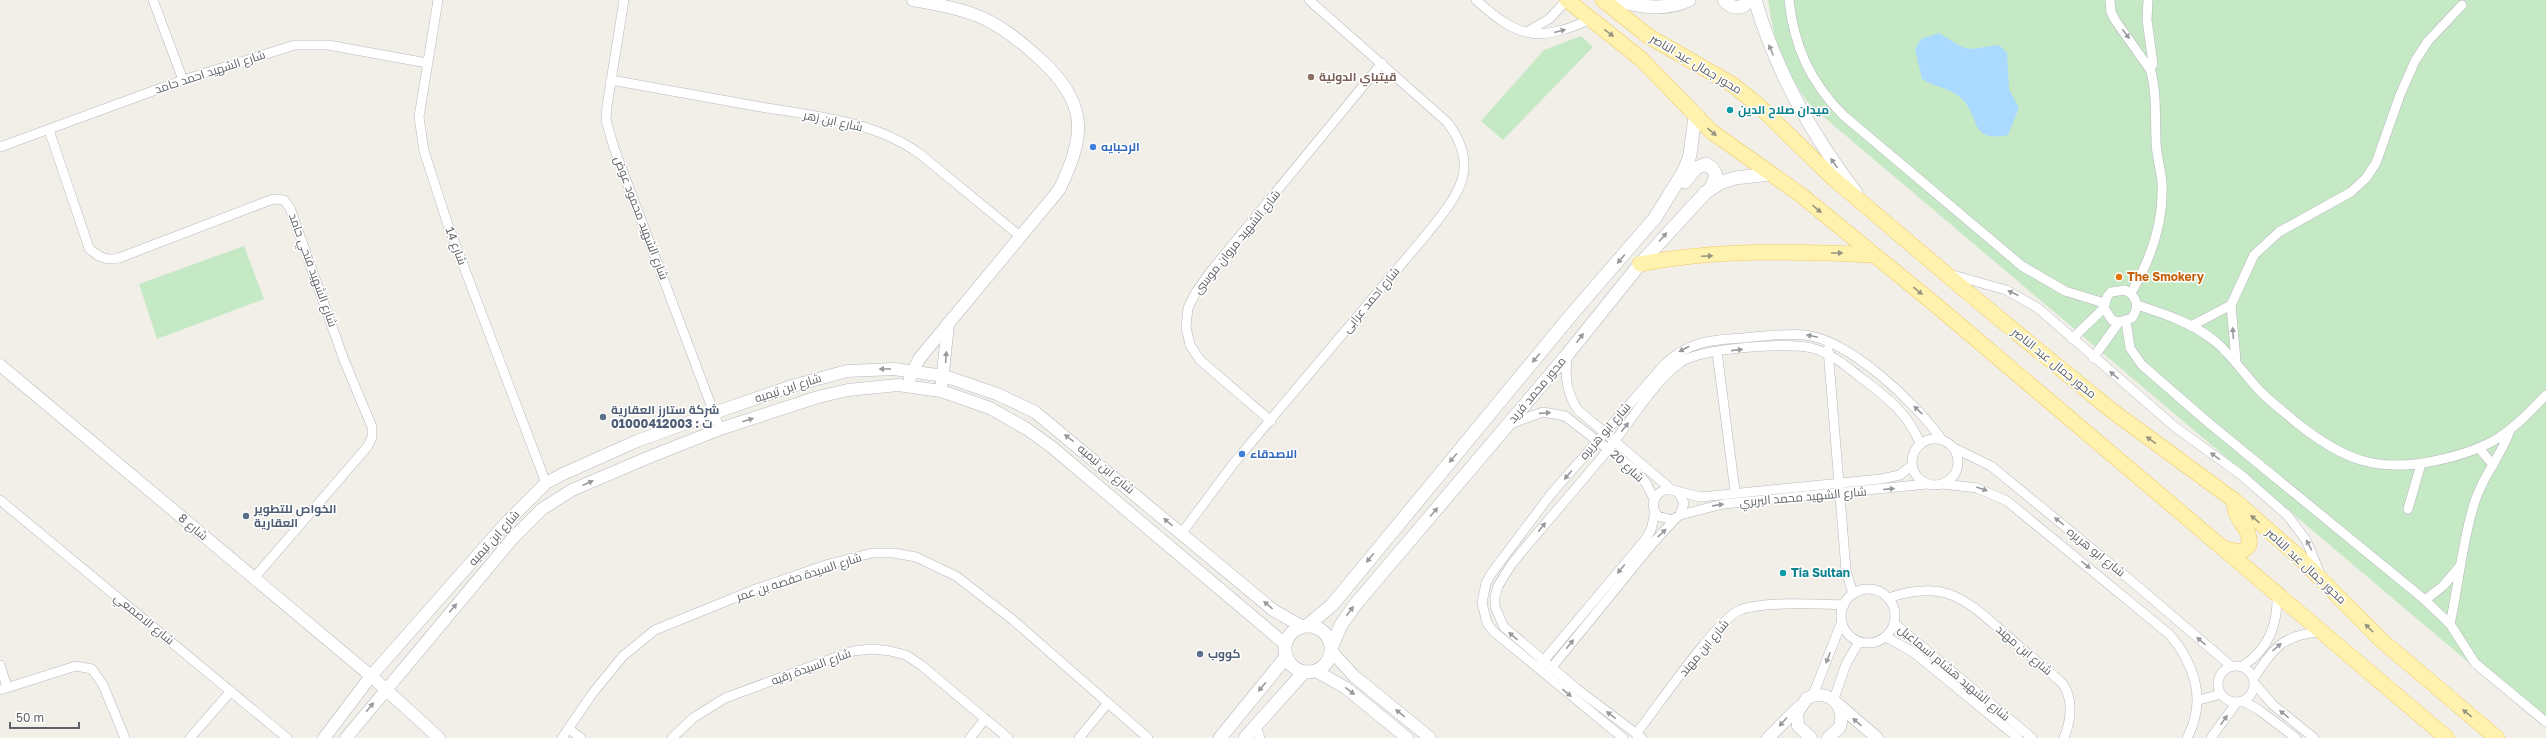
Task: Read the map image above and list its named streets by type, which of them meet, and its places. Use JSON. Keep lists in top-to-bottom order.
{
  "streets": {
    "main road": ["محور جمال عبد الناصر", "محور محمد فريد"],
    "street": [
      "شارع الشهيد احمد حامد",
      "شارع ابن زهر",
      "شارع الشهيد محمود عوض",
      "شارع الشهيد مروان موسى",
      "شارع 14",
      "شارع الشهيد فتحي حامد",
      "شارع احمد عرابى",
      "شارع ابن تيميه",
      "شارع ابو هريره",
      "شارع 20",
      "شارع الشهيد محمد البربري",
      "شارع 8",
      "شارع السيدة حفصه بن عمر",
      "شارع الاصمعي",
      "شارع ابن مهند",
      "شارع السيدة رقيه",
      "شارع الشهيد هشام اسماعيل"
    ]
  },
  "crossings": [
    ["محور جمال عبد الناصر", "محور محمد فريد"],
    ["شارع الشهيد احمد حامد", "شارع 14"],
    ["شارع الشهيد احمد حامد", "شارع الشهيد فتحي حامد"],
    ["شارع ابن زهر", "شارع الشهيد محمود عوض"],
    ["شارع الشهيد محمود عوض", "شارع ابن تيميه"],
    ["شارع الشهيد مروان موسى", "شارع احمد عرابى"],
    ["شارع 14", "شارع ابن تيميه"],
    ["شارع الشهيد فتحي حامد", "شارع 8"],
    ["شارع احمد عرابى", "شارع ابن تيميه"],
    ["شارع ابن تيميه", "محور محمد فريد"],
    ["شارع ابن تيميه", "شارع 8"],
    ["محور محمد فريد", "شارع 20"],
    ["شارع ابو هريره", "شارع 20"],
    ["شارع ابو هريره", "شارع الشهيد محمد البربري"],
    ["شارع ابو هريره", "شارع ابن مهند"],
    ["شارع 20", "شارع الشهيد محمد البربري"],
    ["شارع ابن مهند", "شارع الشهيد هشام اسماعيل"]
  ],
  "places": [
    "قيتباي الدولية",
    "ميدان صلاح الدين",
    "الرحبايه",
    "The Smokery",
    "شركة ستارز العقارية ت : 01000412003",
    "الاصدقاء",
    "الخواص للتطوير العقارية",
    "Tia Sultan",
    "كووب"
  ],
  "scale_bar": "50 m"
}
